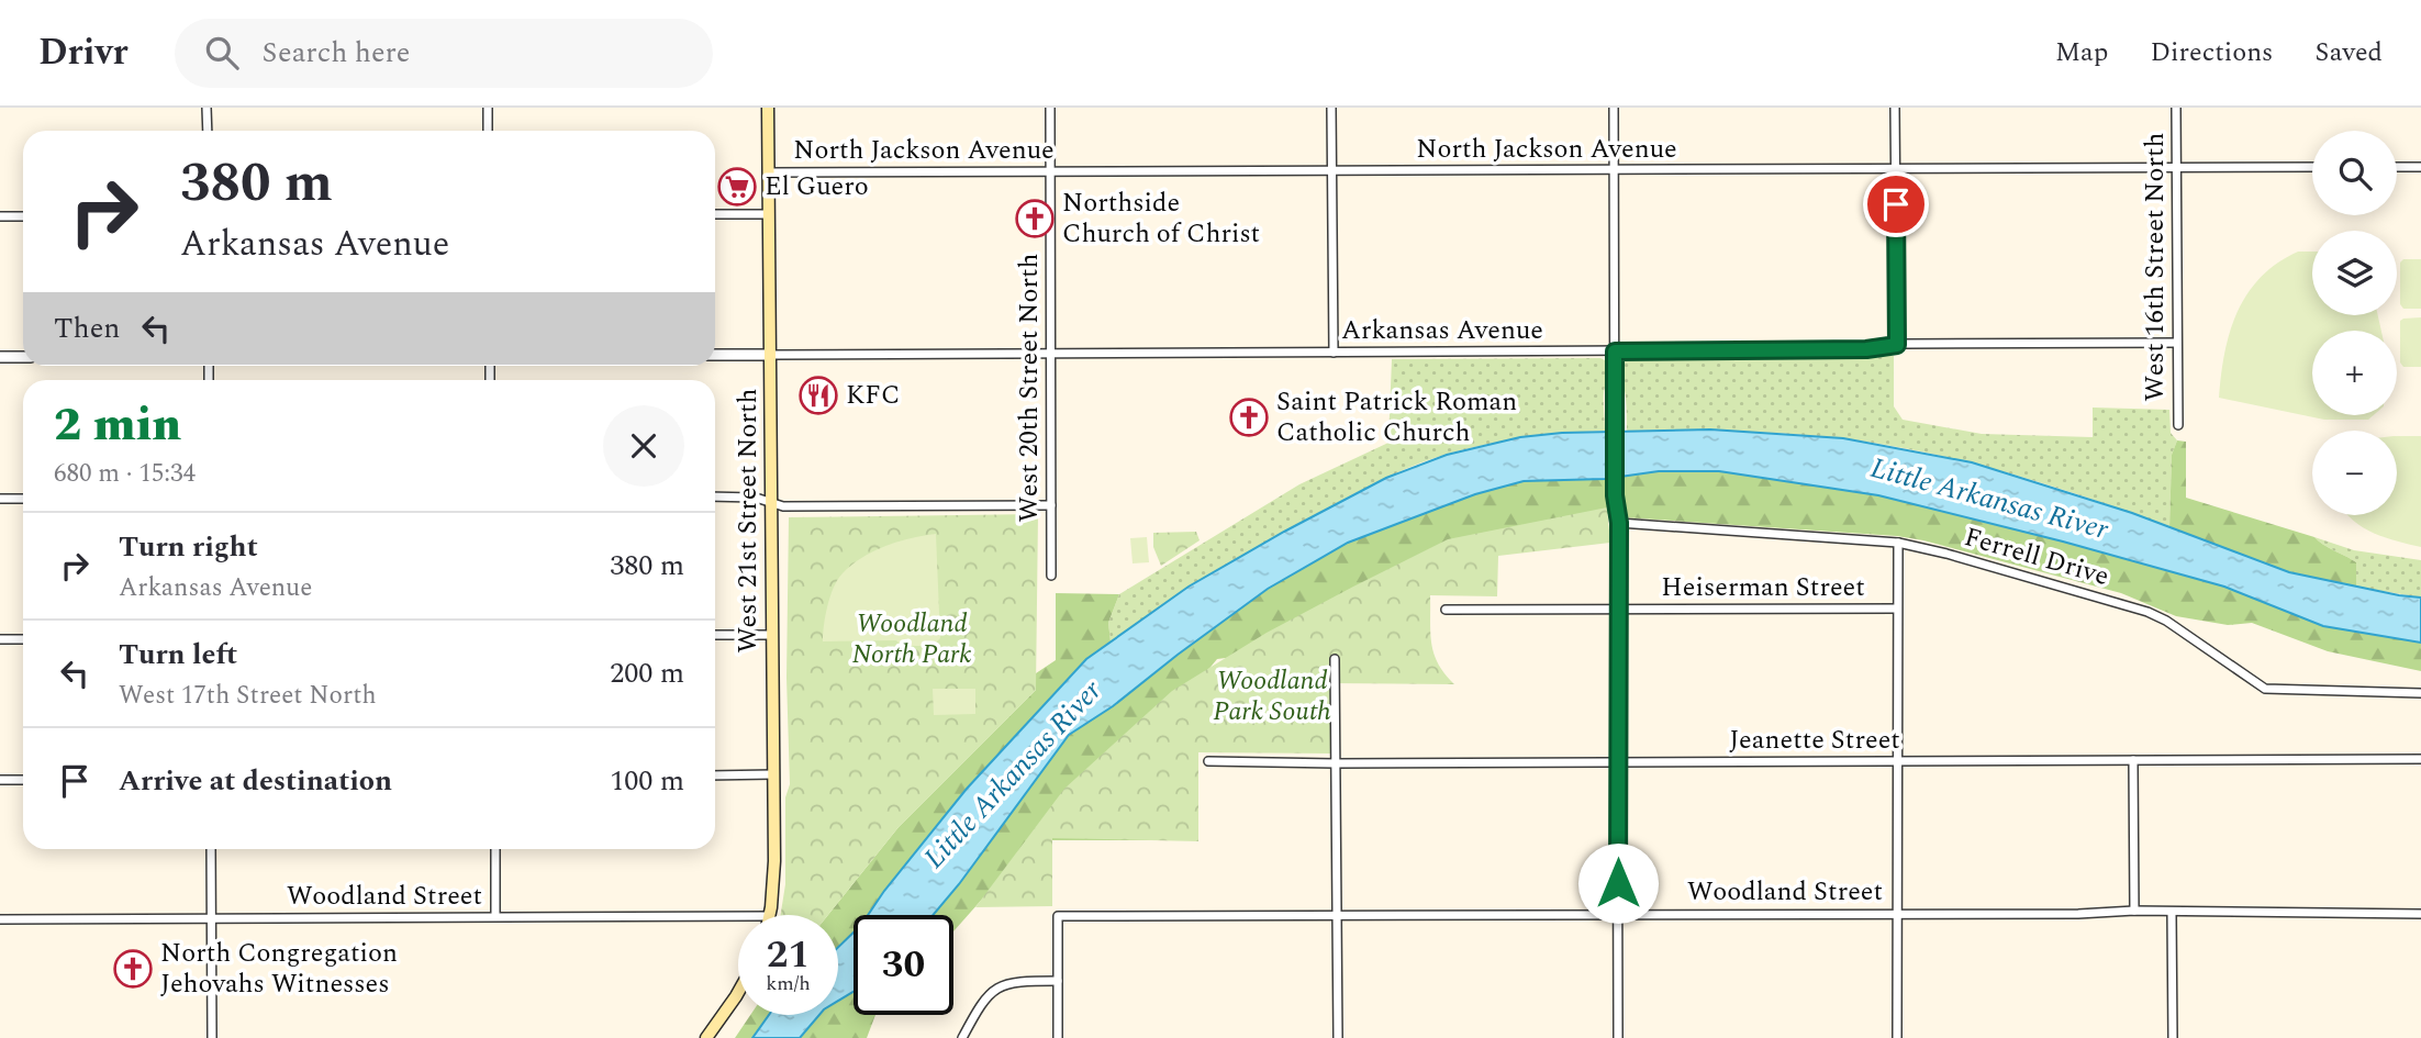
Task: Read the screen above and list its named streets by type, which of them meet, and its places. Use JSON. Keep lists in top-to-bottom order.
{
  "streets": {
    "main road": ["West 21st Street North"],
    "street": [
      "North Jackson Avenue",
      "West 16th Street North",
      "Arkansas Avenue",
      "West 20th Street North",
      "Ferrell Drive",
      "Heiserman Street",
      "Jeanette Street",
      "Woodland Street"
    ]
  },
  "crossings": [
    ["North Jackson Avenue", "West 16th Street North"],
    ["North Jackson Avenue", "West 20th Street North"],
    ["North Jackson Avenue", "West 21st Street North"],
    ["West 16th Street North", "Arkansas Avenue"],
    ["Arkansas Avenue", "West 20th Street North"],
    ["Arkansas Avenue", "West 21st Street North"]
  ],
  "water": ["Little Arkansas River"],
  "parks": ["Woodland North Park", "Woodland Park South"],
  "places": {
    "supermarket": ["El Guero"],
    "church": ["Northside Church of Christ", "Saint Patrick Roman Catholic Church", "North Congregation Jehovahs Witnesses"],
    "restaurant": ["KFC"]
  },
  "page": {
    "header": "Drivr",
    "search": "Search here",
    "nav": ["Map", "Directions", "Saved"],
    "map_buttons": ["+", "−"],
    "turn": ["380 m", "Arkansas Avenue"],
    "then": "Then",
    "heading": ["2 min", "680 m · 15:34"],
    "list": [
      {
        "name": "Turn right",
        "note": "Arkansas Avenue",
        "value": "380 m"
      },
      {
        "name": "Turn left",
        "note": "West 17th Street North",
        "value": "200 m"
      },
      {
        "name": "Arrive at destination",
        "value": "100 m"
      }
    ],
    "speed": "21 km/h",
    "limit": "30"
  }
}
